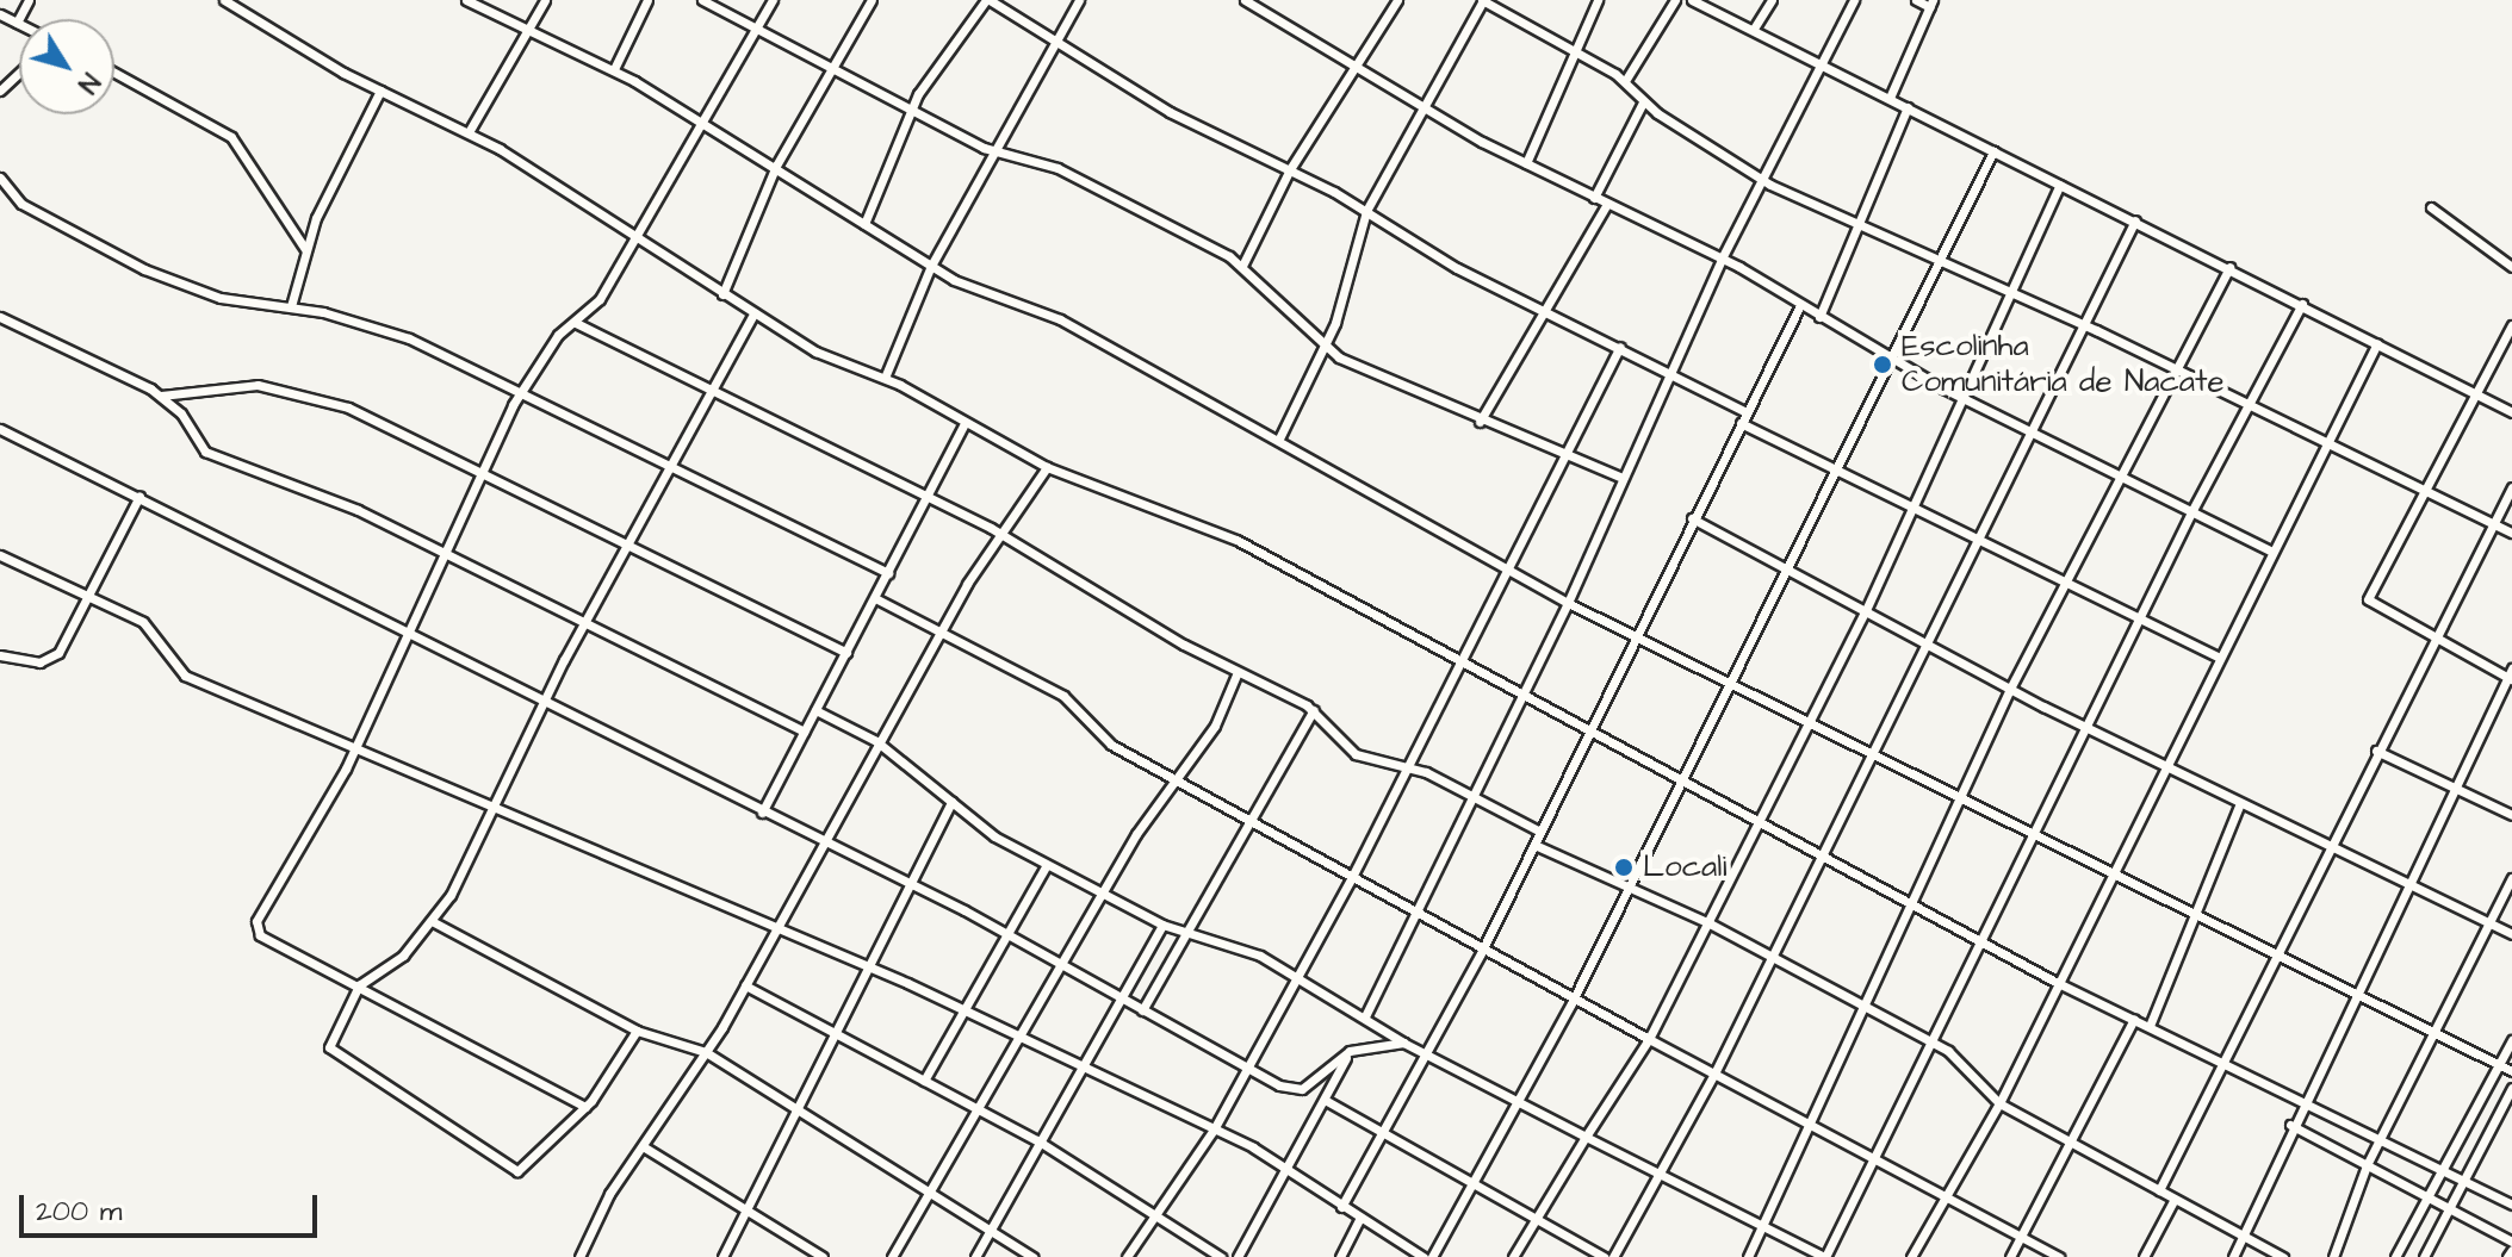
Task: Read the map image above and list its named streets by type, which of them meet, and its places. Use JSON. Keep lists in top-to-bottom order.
{
  "places": ["Escolinha Comunitária de Nacate", "Locali"],
  "scale_bar": "200 m",
  "north": "bottom right"
}
